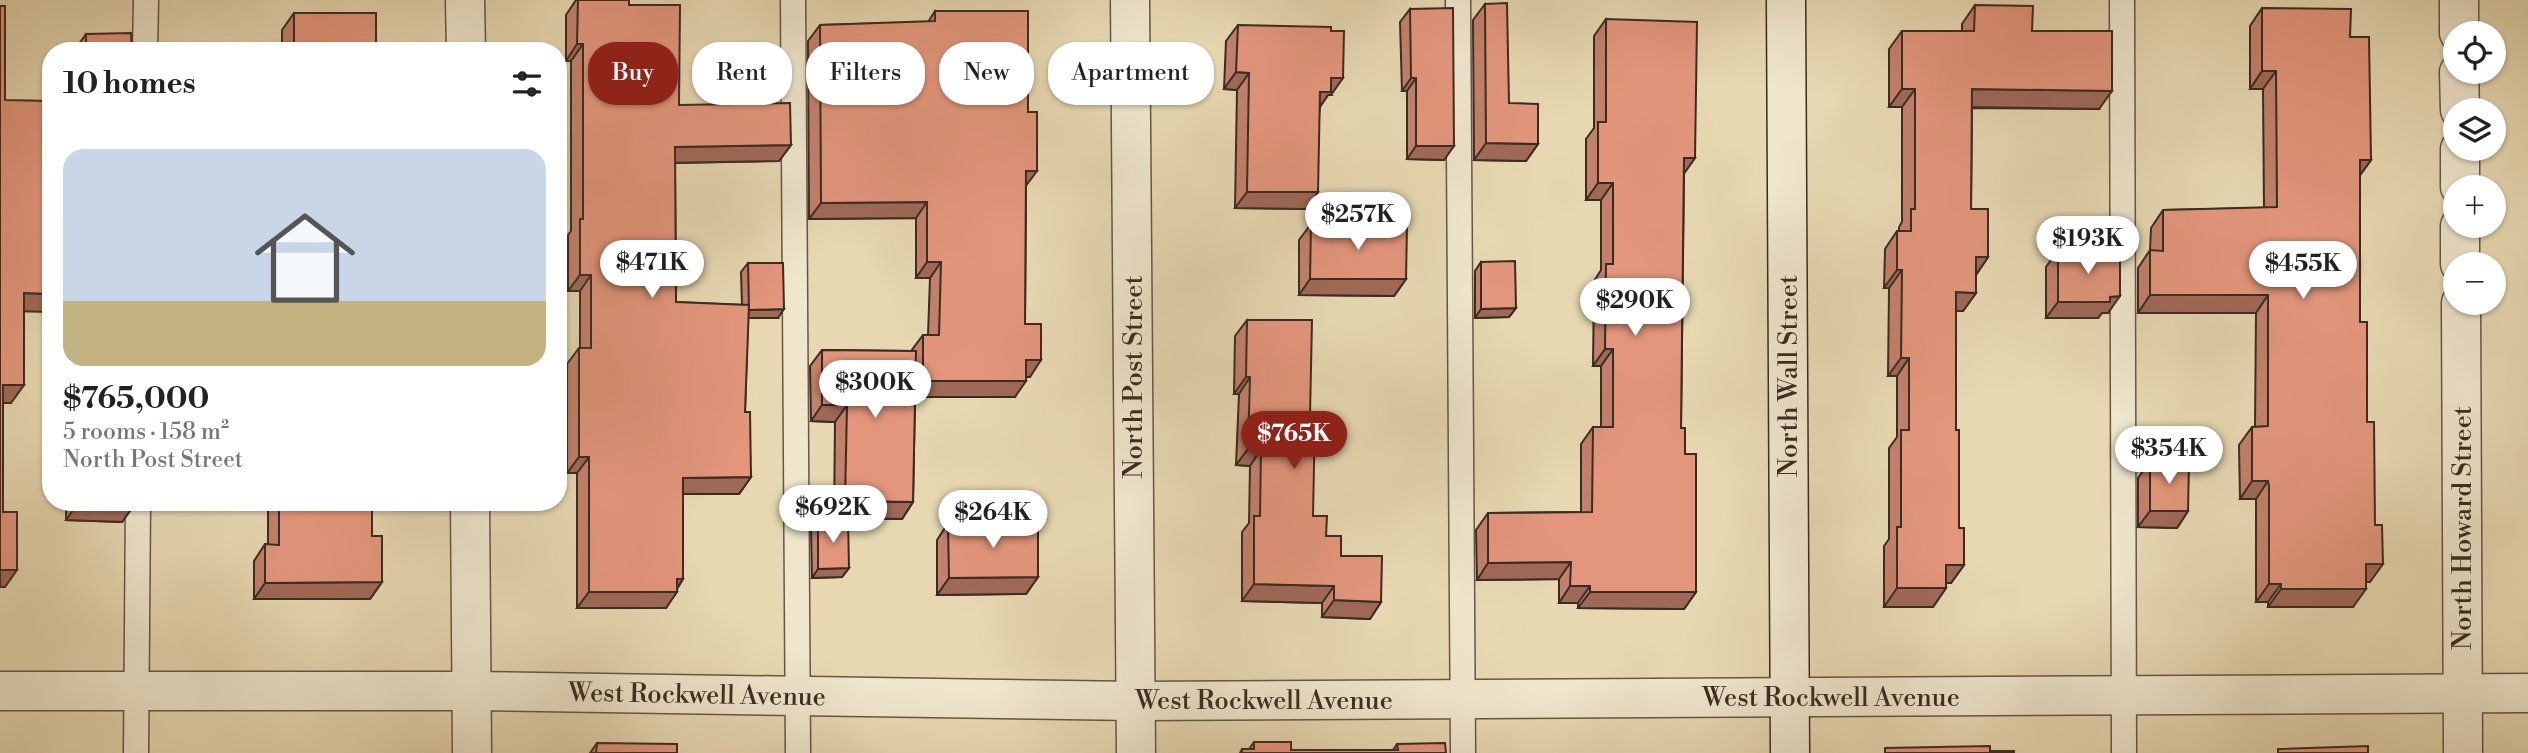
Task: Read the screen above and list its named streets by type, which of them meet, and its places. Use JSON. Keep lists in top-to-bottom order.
{
  "streets": {
    "street": [
      "North Wall Street",
      "North Post Street",
      "North Howard Street",
      "West Rockwell Avenue"
    ]
  },
  "crossings": [
    ["North Wall Street", "West Rockwell Avenue"],
    ["North Post Street", "West Rockwell Avenue"],
    ["North Howard Street", "West Rockwell Avenue"]
  ],
  "page": {
    "map_buttons": ["+", "−"],
    "chip": [
      "Buy",
      "Rent",
      "Filters",
      "New",
      "Apartment"
    ],
    "heading": "10 homes",
    "list": [
      {
        "name": "$765,000",
        "note": "5 rooms · 158 m² · North Post Street"
      }
    ],
    "price": [
      "$257K",
      "$193K",
      "$471K",
      "$455K",
      "$290K",
      "$300K",
      "$765K",
      "$354K",
      "$692K",
      "$264K"
    ]
  }
}
